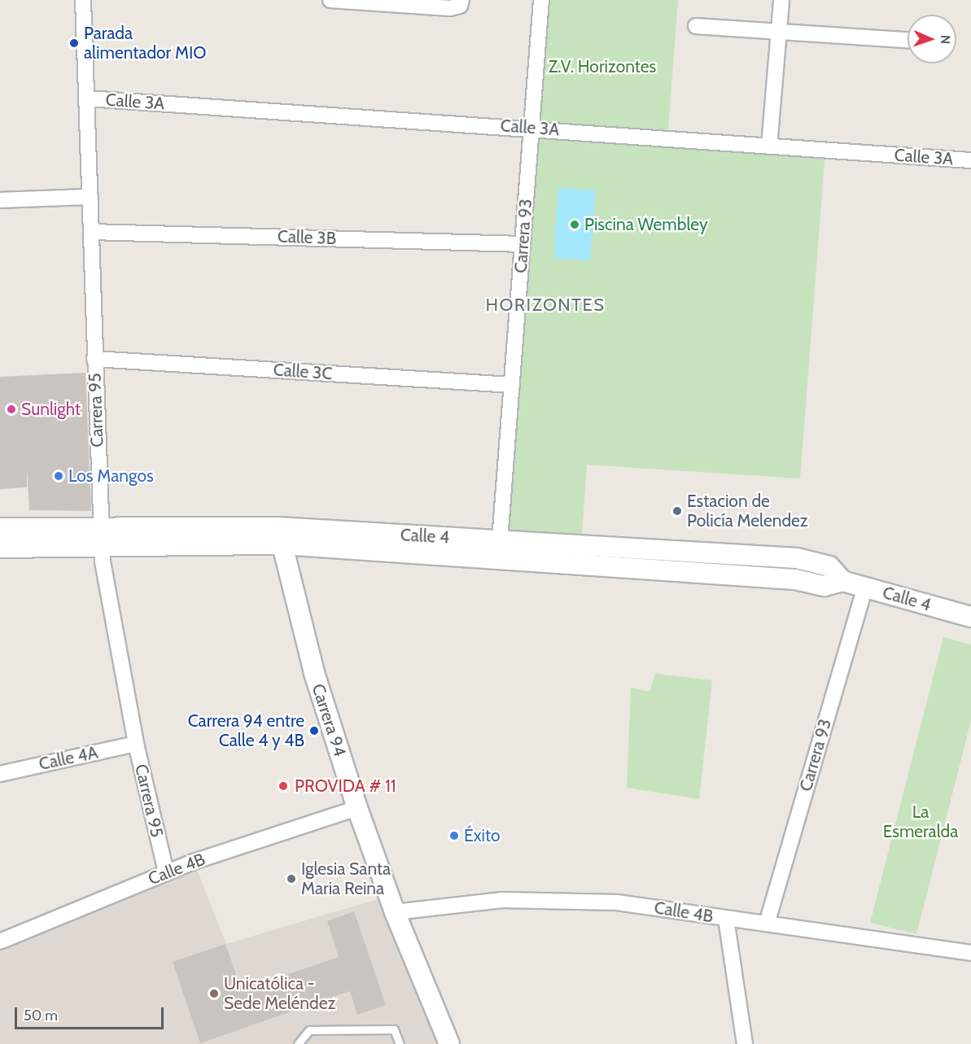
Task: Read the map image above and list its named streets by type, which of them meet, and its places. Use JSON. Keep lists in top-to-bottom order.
{
  "streets": {
    "street": [
      "Calle 3A",
      "Carrera 93",
      "Calle 3B",
      "Calle 3C",
      "Carrera 95",
      "Calle 4",
      "Carrera 94",
      "Calle 4A",
      "Calle 4B"
    ]
  },
  "crossings": [
    ["Calle 3A", "Carrera 93"],
    ["Calle 3A", "Carrera 95"],
    ["Carrera 93", "Calle 3B"],
    ["Carrera 93", "Calle 3C"],
    ["Carrera 93", "Calle 4"],
    ["Carrera 93", "Calle 4B"],
    ["Calle 3B", "Carrera 95"],
    ["Calle 3C", "Carrera 95"],
    ["Carrera 95", "Calle 4"],
    ["Carrera 95", "Calle 4A"],
    ["Carrera 95", "Calle 4B"],
    ["Calle 4", "Carrera 94"],
    ["Carrera 94", "Calle 4B"]
  ],
  "districts": ["HORIZONTES"],
  "parks": ["Z.V. Horizontes", "La Esmeralda"],
  "places": [
    "Parada alimentador MIO",
    "Piscina Wembley",
    "Sunlight",
    "Los Mangos",
    "Estacion de Policía Melendez",
    "Carrera 94 entre Calle 4 y 4B",
    "PROVIDA # 11",
    "Éxito",
    "Iglesia Santa Maria Reina",
    "Unicatólica - Sede Meléndez"
  ],
  "scale_bar": "50 m",
  "north": "right"
}
